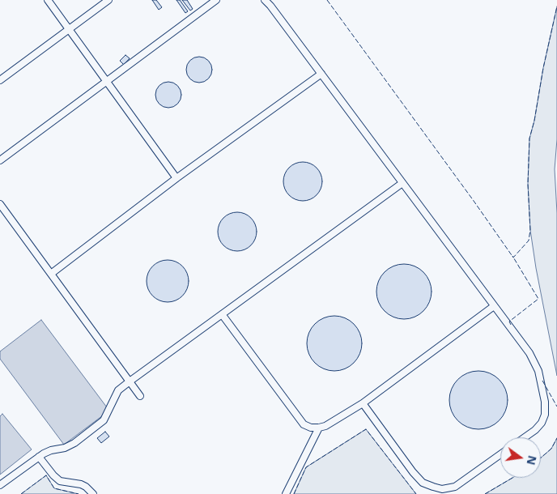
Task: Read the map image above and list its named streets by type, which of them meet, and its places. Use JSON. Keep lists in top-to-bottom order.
{
  "north": "right"
}
